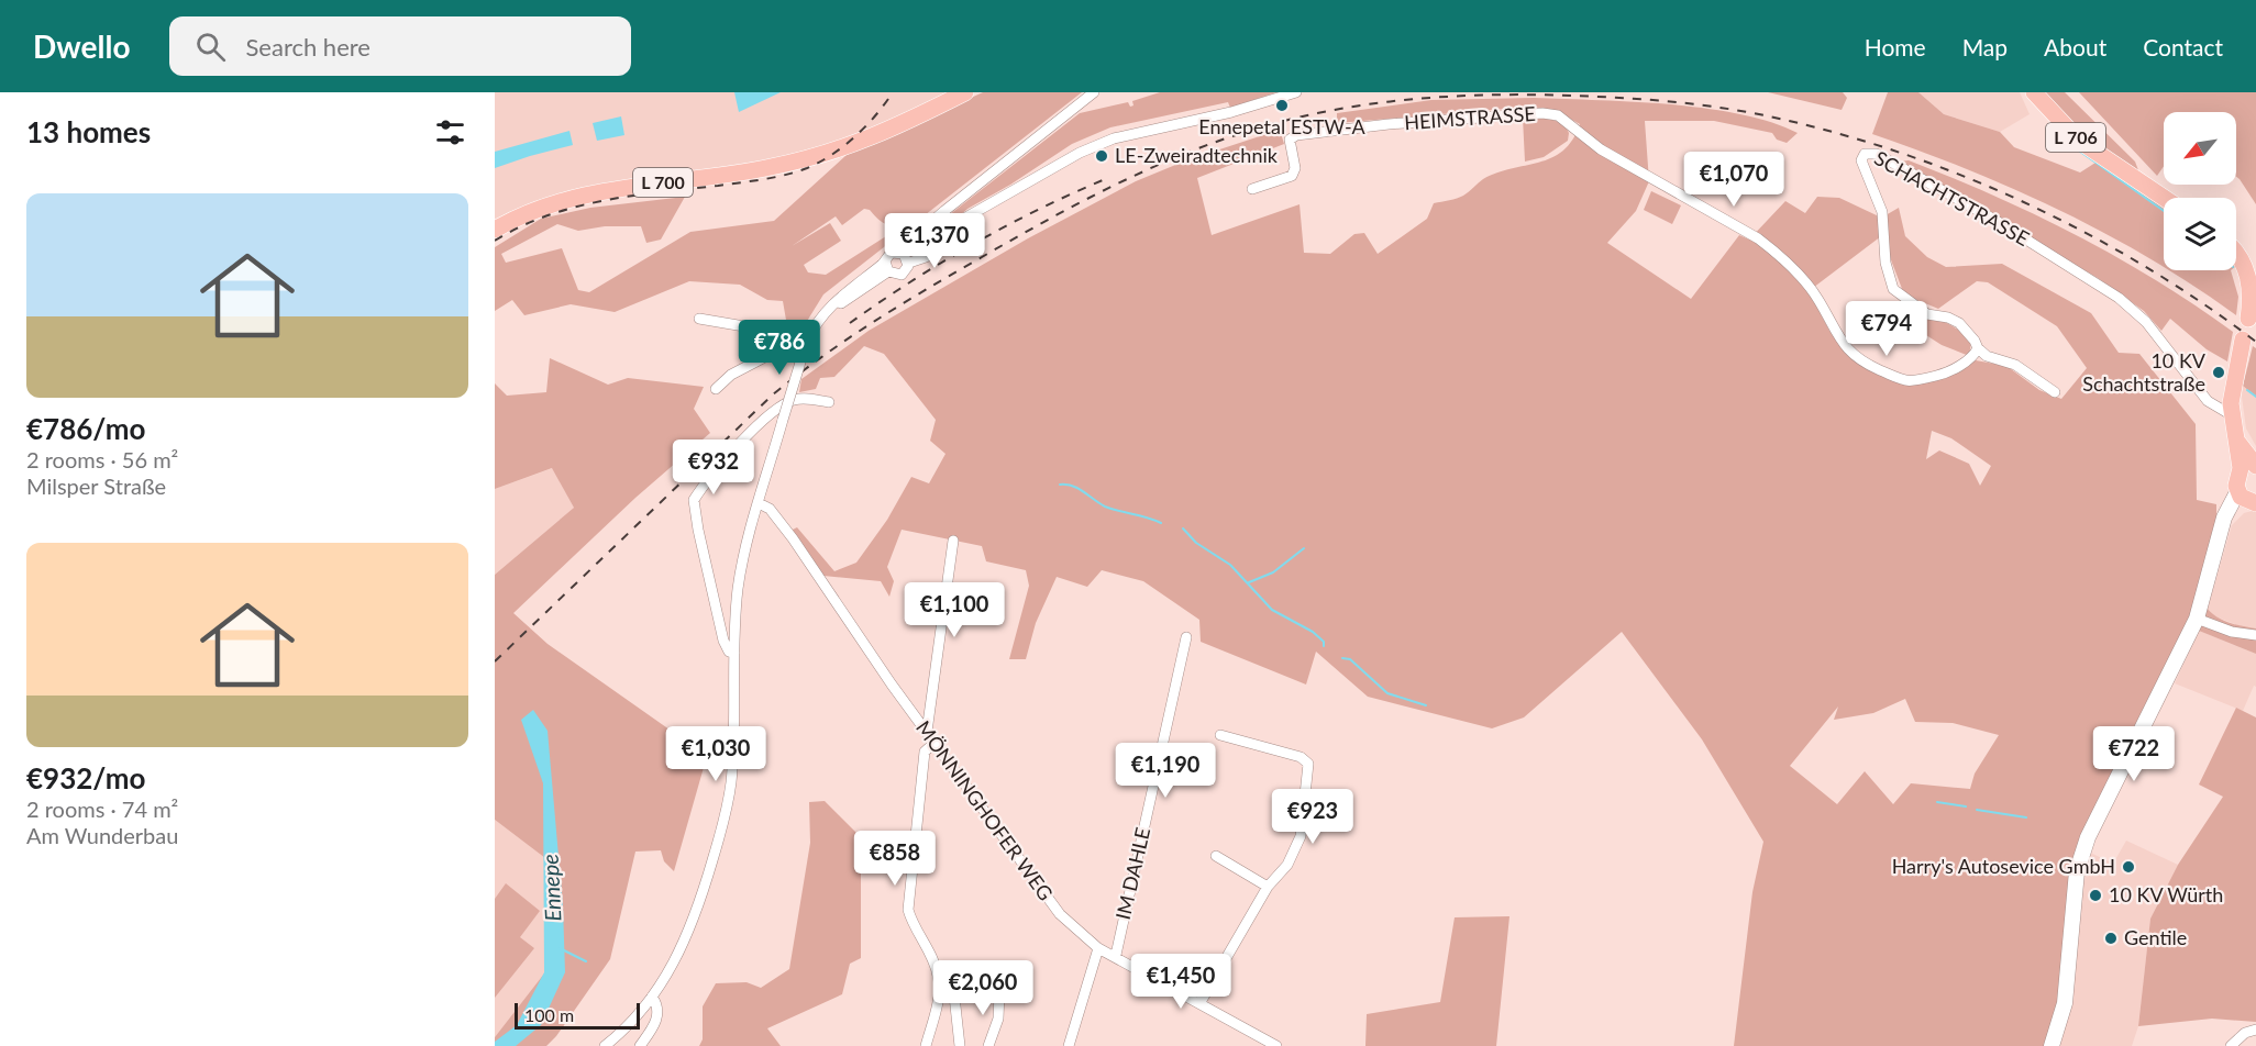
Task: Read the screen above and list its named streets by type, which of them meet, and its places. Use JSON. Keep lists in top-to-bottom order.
{
  "streets": {
    "main road": ["L 706", "L 700"],
    "street": [
      "HEIMSTRASSE",
      "SCHACHTSTRASSE",
      "MÖNNINGHOFER WEG",
      "IM DAHLE"
    ]
  },
  "crossings": [
    ["HEIMSTRASSE", "SCHACHTSTRASSE"],
    ["MÖNNINGHOFER WEG", "IM DAHLE"]
  ],
  "water": ["Ennepe"],
  "places": [
    "Ennepetal ESTW-A",
    "LE-Zweiradtechnik",
    "10 KV Schachtstraße",
    "Harry's Autosevice GmbH",
    "10 KV Würth",
    "Gentile"
  ],
  "scale_bar": "100 m",
  "north": "bottom left",
  "page": {
    "header": "Dwello",
    "search": "Search here",
    "nav": [
      "Home",
      "Map",
      "About",
      "Contact"
    ],
    "heading": "13 homes",
    "price": [
      "€1,070",
      "€1,370",
      "€794",
      "€786",
      "€932",
      "€1,100",
      "€1,030",
      "€722",
      "€1,190",
      "€923",
      "€858",
      "€1,450",
      "€2,060"
    ],
    "list": [
      {
        "name": "€786/mo",
        "note": "2 rooms · 56 m² · Milsper Straße"
      },
      {
        "name": "€932/mo",
        "note": "2 rooms · 74 m² · Am Wunderbau"
      }
    ],
    "scale": "100 m"
  }
}
